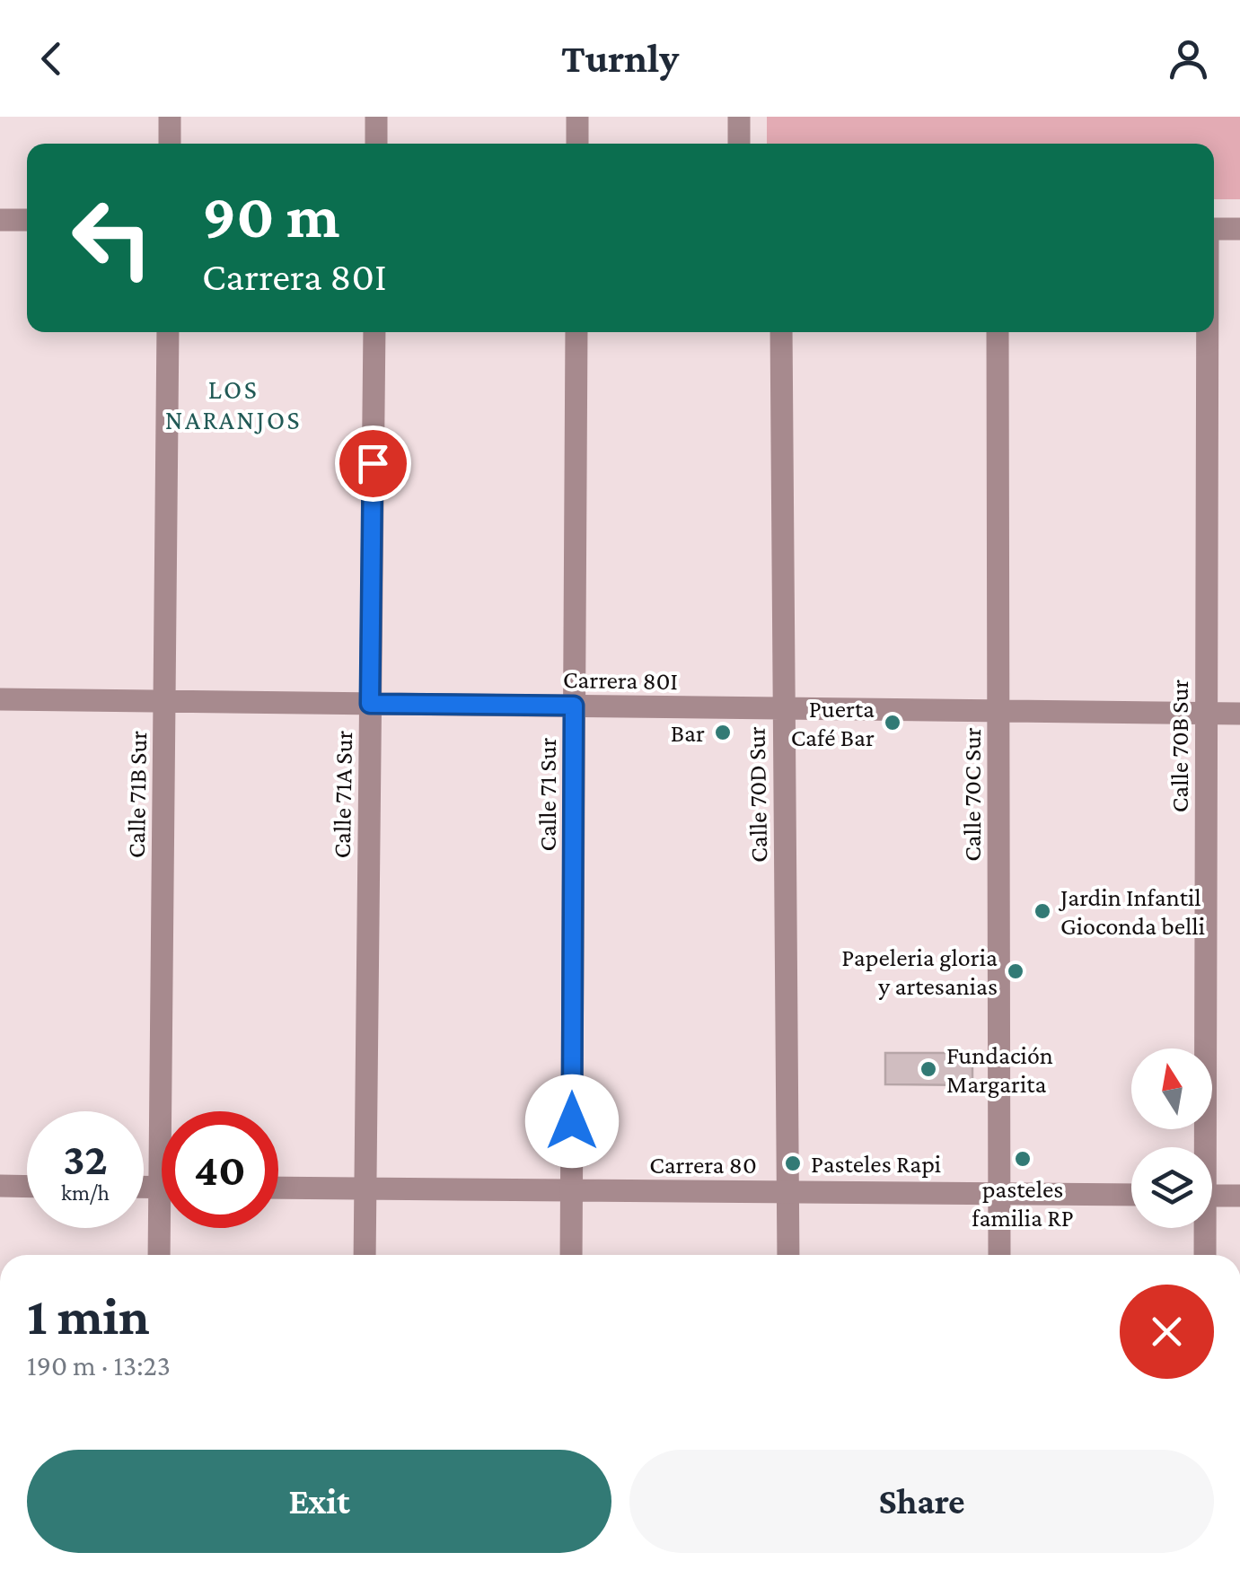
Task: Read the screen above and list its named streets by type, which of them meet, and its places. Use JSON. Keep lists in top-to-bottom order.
{
  "streets": {
    "street": [
      "Carrera 80I",
      "Calle 70B Sur",
      "Calle 71B Sur",
      "Calle 71A Sur",
      "Calle 71 Sur",
      "Calle 70D Sur",
      "Calle 70C Sur",
      "Carrera 80"
    ]
  },
  "crossings": [
    ["Carrera 80I", "Calle 70B Sur"],
    ["Carrera 80I", "Calle 71B Sur"],
    ["Carrera 80I", "Calle 71A Sur"],
    ["Carrera 80I", "Calle 71 Sur"],
    ["Carrera 80I", "Calle 70D Sur"],
    ["Carrera 80I", "Calle 70C Sur"],
    ["Calle 71A Sur", "Carrera 80"],
    ["Calle 71 Sur", "Carrera 80"],
    ["Calle 70D Sur", "Carrera 80"],
    ["Calle 70C Sur", "Carrera 80"]
  ],
  "districts": ["LOS NARANJOS"],
  "places": [
    "Puerta Café Bar",
    "Bar",
    "Jardin Infantil Gioconda belli",
    "Papeleria gloria y artesanias",
    "Fundación Margarita",
    "pasteles familia RP",
    "Pasteles Rapi"
  ],
  "north": "top",
  "page": {
    "header": "Turnly",
    "turn": ["90 m", "Carrera 80I"],
    "speed": "32 km/h",
    "limit": "40",
    "heading": ["1 min", "190 m · 13:23"],
    "buttons": ["Exit", "Share"]
  }
}
